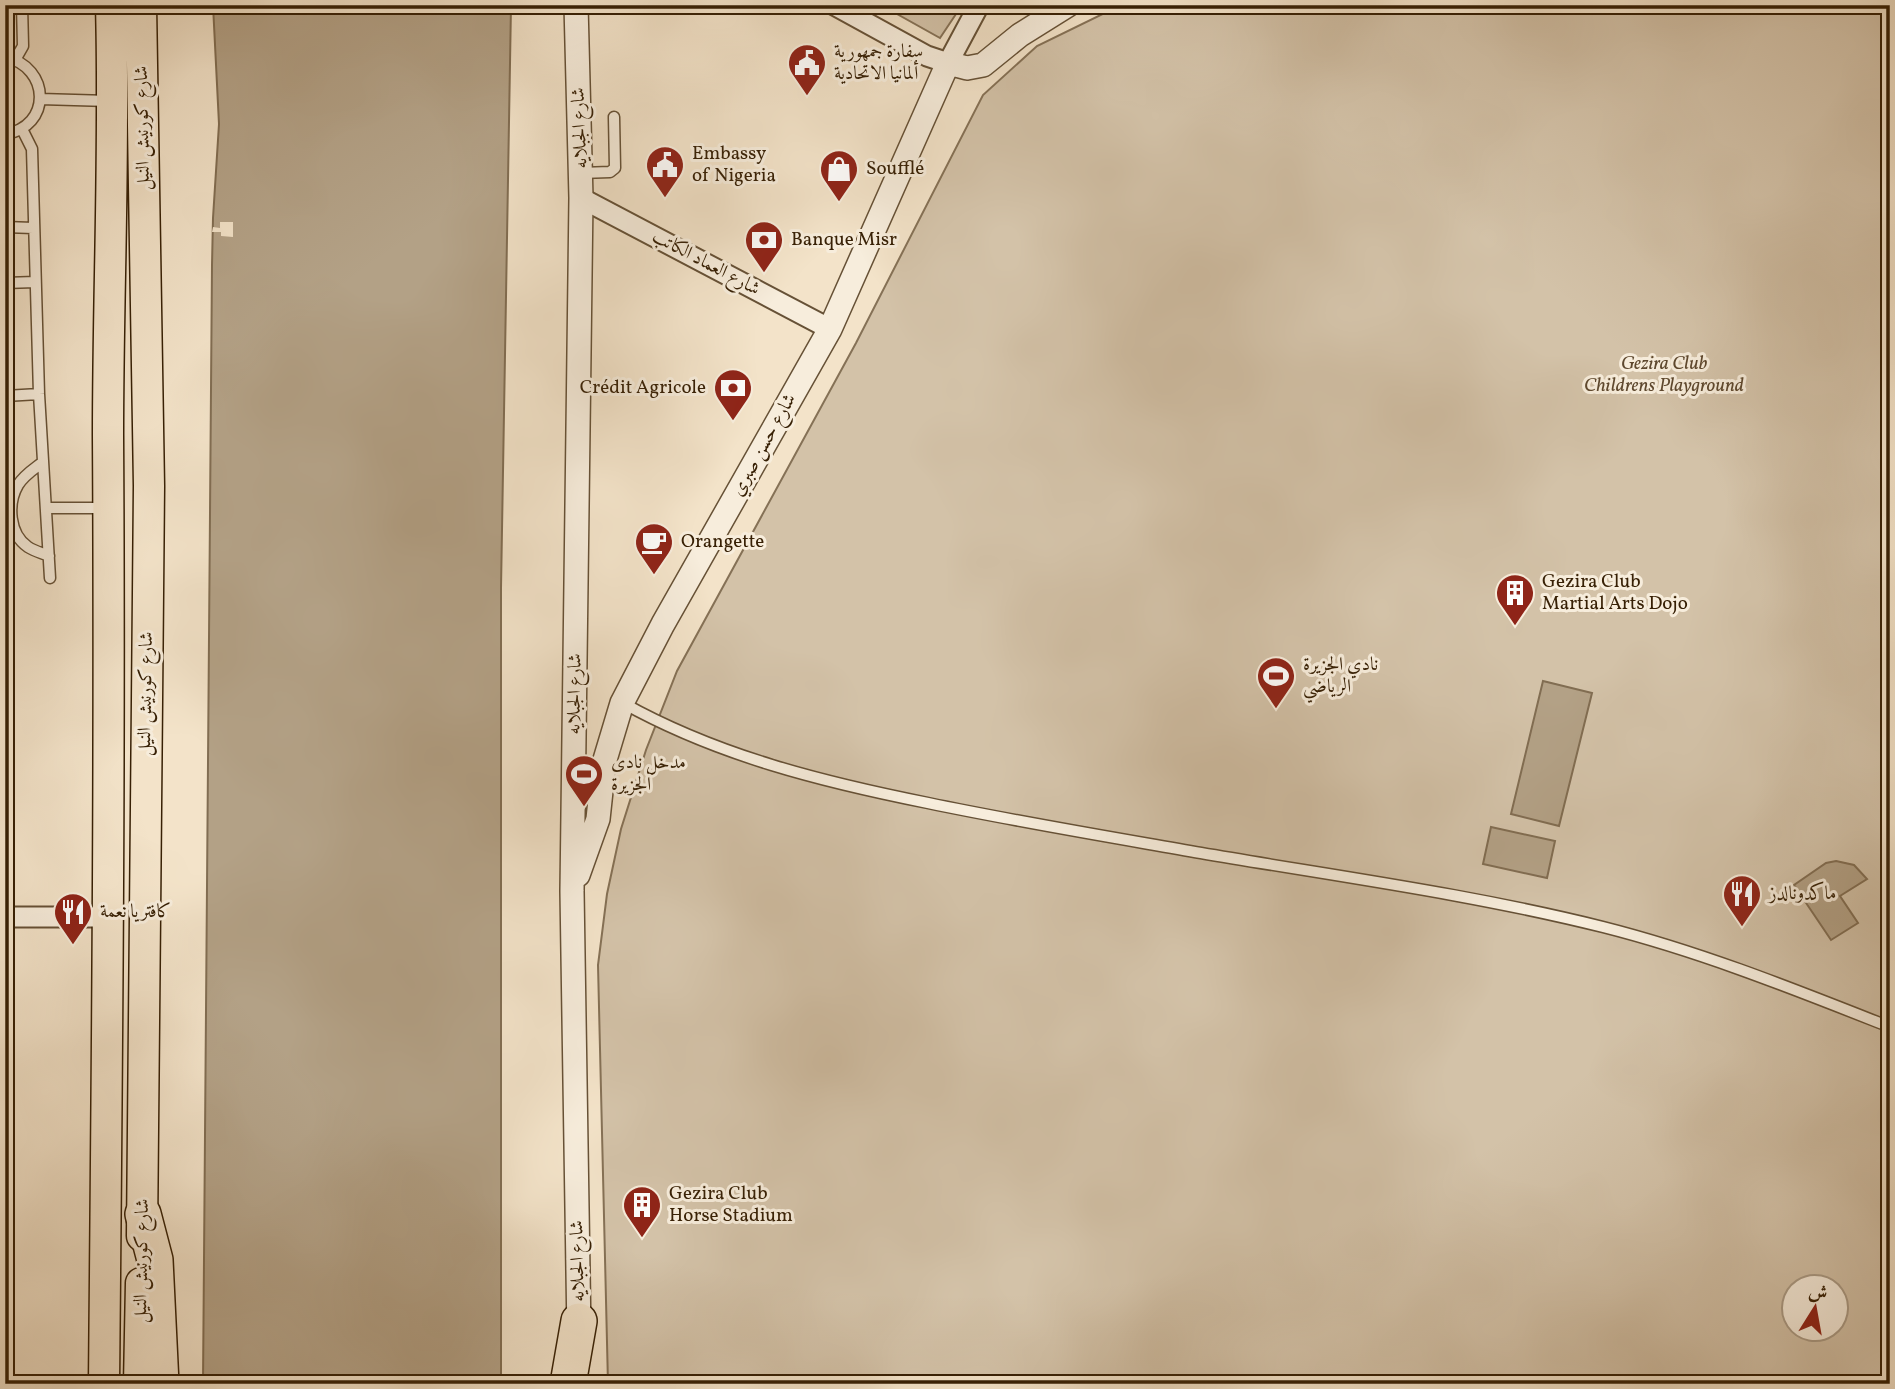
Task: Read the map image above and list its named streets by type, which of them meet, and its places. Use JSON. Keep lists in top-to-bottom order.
{
  "streets": {
    "main road": ["شارع كورنيش النيل"],
    "street": ["شارع الجبلايه", "شارع العماد الكاتب", "شارع حسن صبري"]
  },
  "crossings": [
    ["شارع الجبلايه", "شارع العماد الكاتب"],
    ["شارع الجبلايه", "شارع حسن صبري"],
    ["شارع العماد الكاتب", "شارع حسن صبري"]
  ],
  "parks": ["Gezira Club Childrens Playground"],
  "places": {
    "public building": ["سفارة جمهورية ألمانيا الاتحادية", "Embassy of Nigeria"],
    "shop": ["Soufflé"],
    "bank": ["Banque Misr", "Crédit Agricole"],
    "cafe": ["Orangette"],
    "building": ["Gezira Club Martial Arts Dojo", "Gezira Club Horse Stadium"],
    "sports": ["نادي الجزيرة الرياضي", "مدخل نادى الجزيرة"],
    "restaurant": ["ماكدونالدز", "كافتريا نعمة"]
  },
  "north": "top"
}
